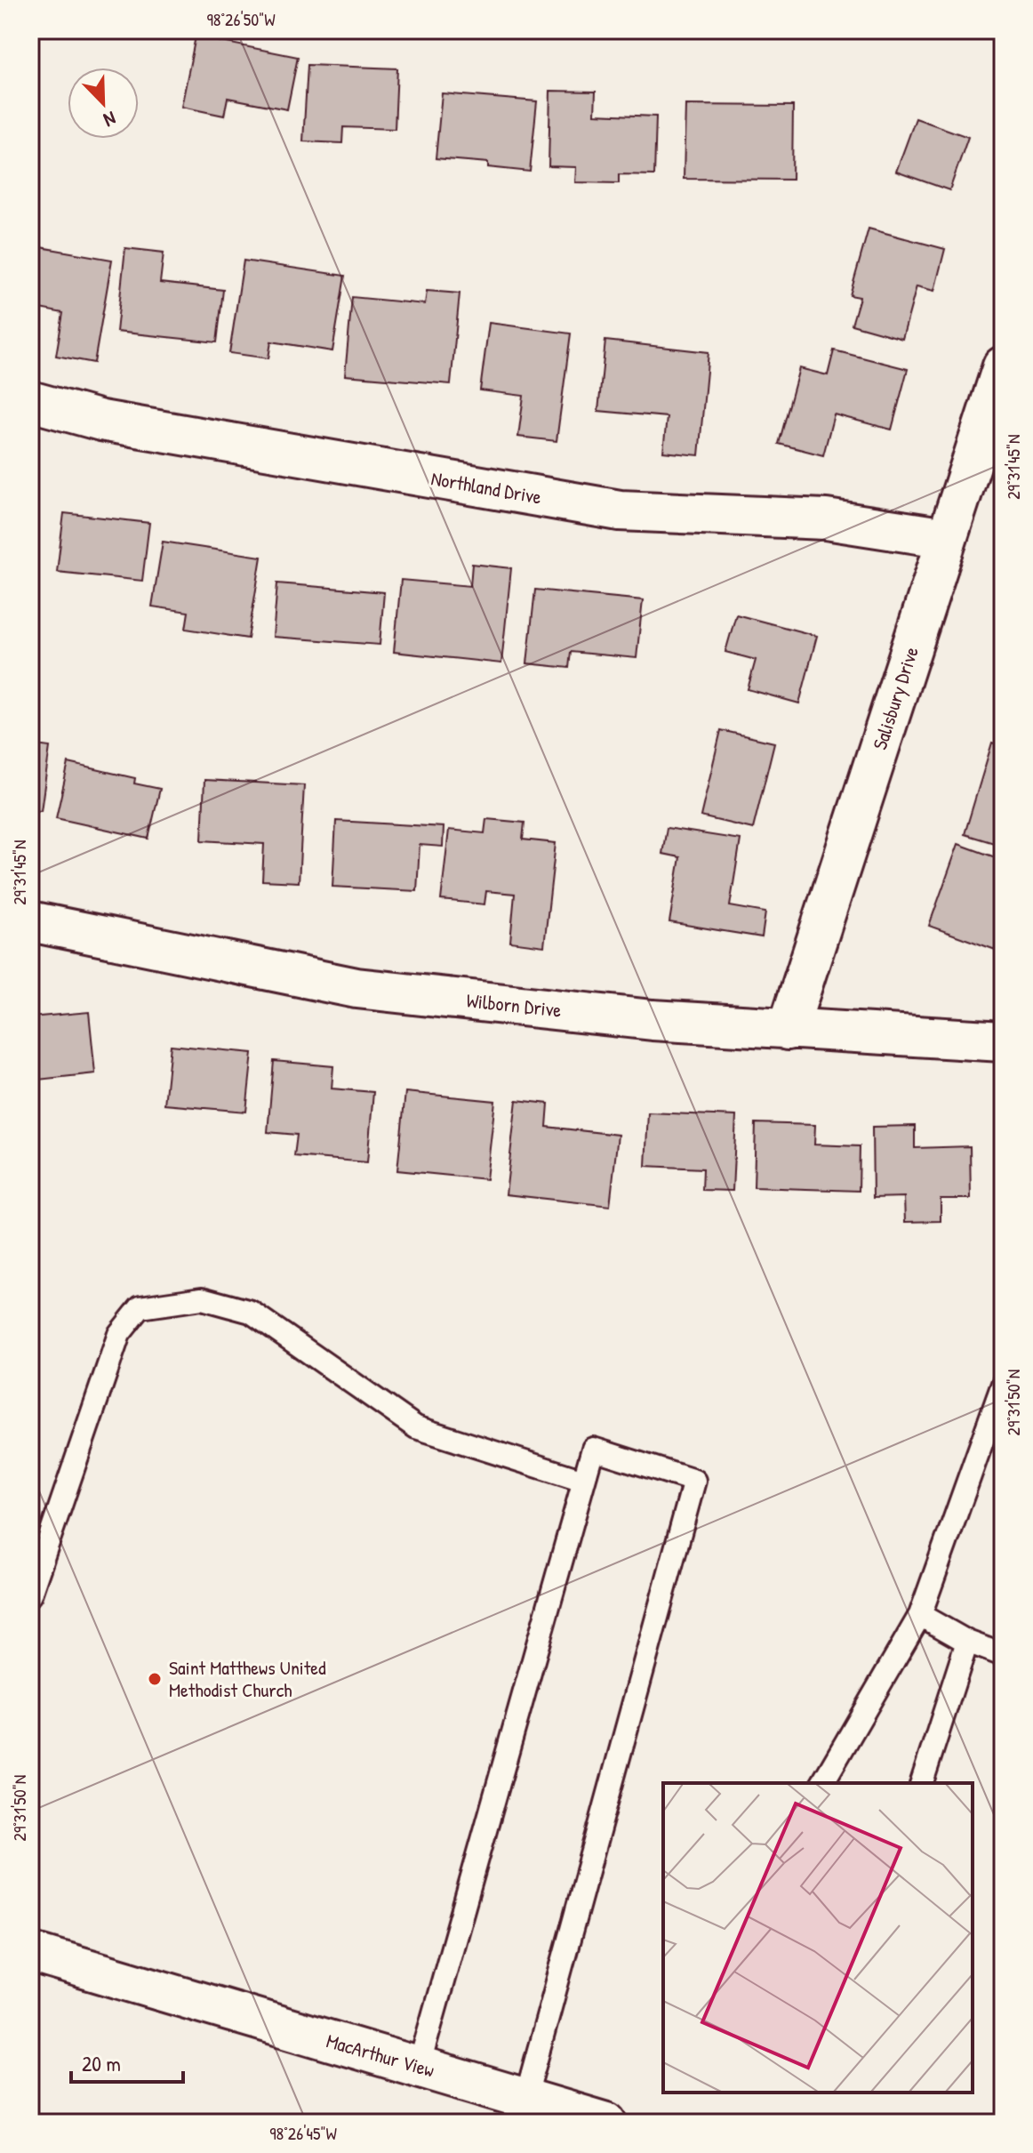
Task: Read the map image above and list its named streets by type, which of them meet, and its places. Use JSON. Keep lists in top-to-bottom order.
{
  "streets": {
    "street": [
      "Northland Drive",
      "Salisbury Drive",
      "Wilborn Drive",
      "MacArthur View"
    ]
  },
  "crossings": [
    ["Northland Drive", "Salisbury Drive"],
    ["Salisbury Drive", "Wilborn Drive"]
  ],
  "places": ["Saint Matthews United Methodist Church"],
  "scale_bar": "20 m",
  "north": "bottom right",
  "coordinates": [
    "98°26'50\"W",
    "29°31'45\"N",
    "29°31'50\"N",
    "98°26'45\"W"
  ]
}
